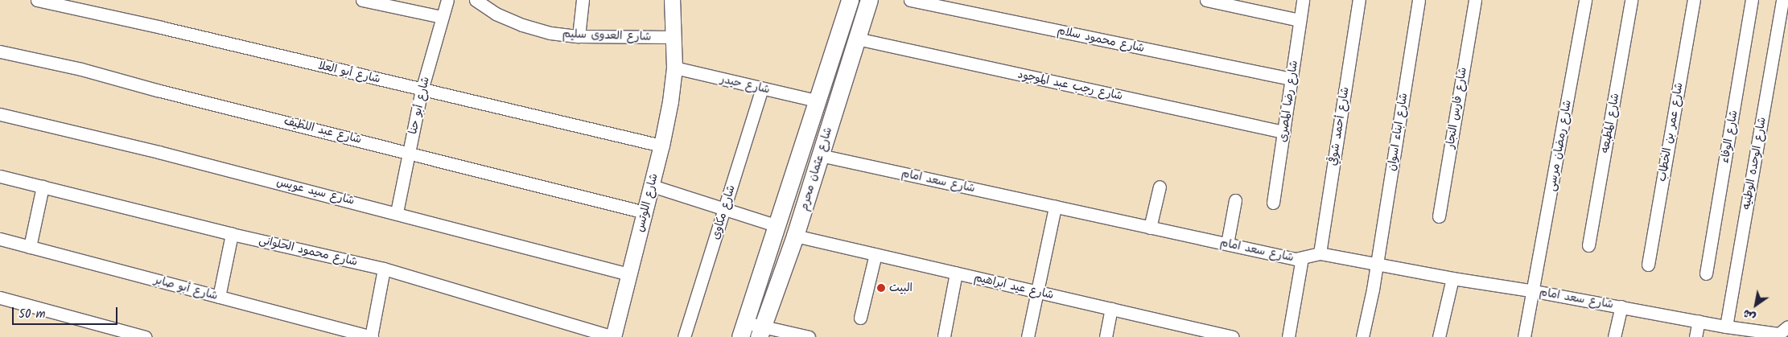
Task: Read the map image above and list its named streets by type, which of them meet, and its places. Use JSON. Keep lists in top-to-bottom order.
{
  "streets": {
    "main road": ["شارع عثمان محرم"],
    "street": [
      "شارع العدوى سليم",
      "شارع محمود سلام",
      "شارع أبو العلا",
      "شارع حيدر",
      "شارع رجب عبد الموجود",
      "شارع رضا المصرى",
      "شارع أبو حنا",
      "شارع فارس النجار",
      "شارع المطبعه",
      "شارع أحمد شوقي",
      "شارع عبد اللطيف",
      "شارع ابناء اسوان",
      "شارع عمر بن الخطاب",
      "شارع الوفاء",
      "شارع رمضان مرسى",
      "شارع الوحده الوطنيه",
      "شارع سعد امام",
      "شارع سيد عويس",
      "شارع اللوتس",
      "شارع مكاوى",
      "شارع محمود الحلوانى",
      "شارع عيد ابراهيم",
      "شارع أبو صابر"
    ]
  },
  "crossings": [
    ["شارع العدوى سليم", "شارع اللوتس"],
    ["شارع محمود سلام", "شارع رضا المصرى"],
    ["شارع أبو العلا", "شارع أبو حنا"],
    ["شارع أبو العلا", "شارع اللوتس"],
    ["شارع حيدر", "شارع عثمان محرم"],
    ["شارع حيدر", "شارع اللوتس"],
    ["شارع حيدر", "شارع مكاوى"],
    ["شارع رجب عبد الموجود", "شارع رضا المصرى"],
    ["شارع رجب عبد الموجود", "شارع عثمان محرم"],
    ["شارع أبو حنا", "شارع عبد اللطيف"],
    ["شارع أبو حنا", "شارع سيد عويس"],
    ["شارع أحمد شوقي", "شارع سعد امام"],
    ["شارع عبد اللطيف", "شارع اللوتس"],
    ["شارع ابناء اسوان", "شارع سعد امام"],
    ["شارع رمضان مرسى", "شارع سعد امام"],
    ["شارع الوحده الوطنيه", "شارع سعد امام"],
    ["شارع عثمان محرم", "شارع سعد امام"],
    ["شارع عثمان محرم", "شارع عيد ابراهيم"],
    ["شارع سيد عويس", "شارع اللوتس"],
    ["شارع اللوتس", "شارع محمود الحلوانى"]
  ],
  "places": ["البيت"],
  "scale_bar": "50 m",
  "north": "bottom left"
}
